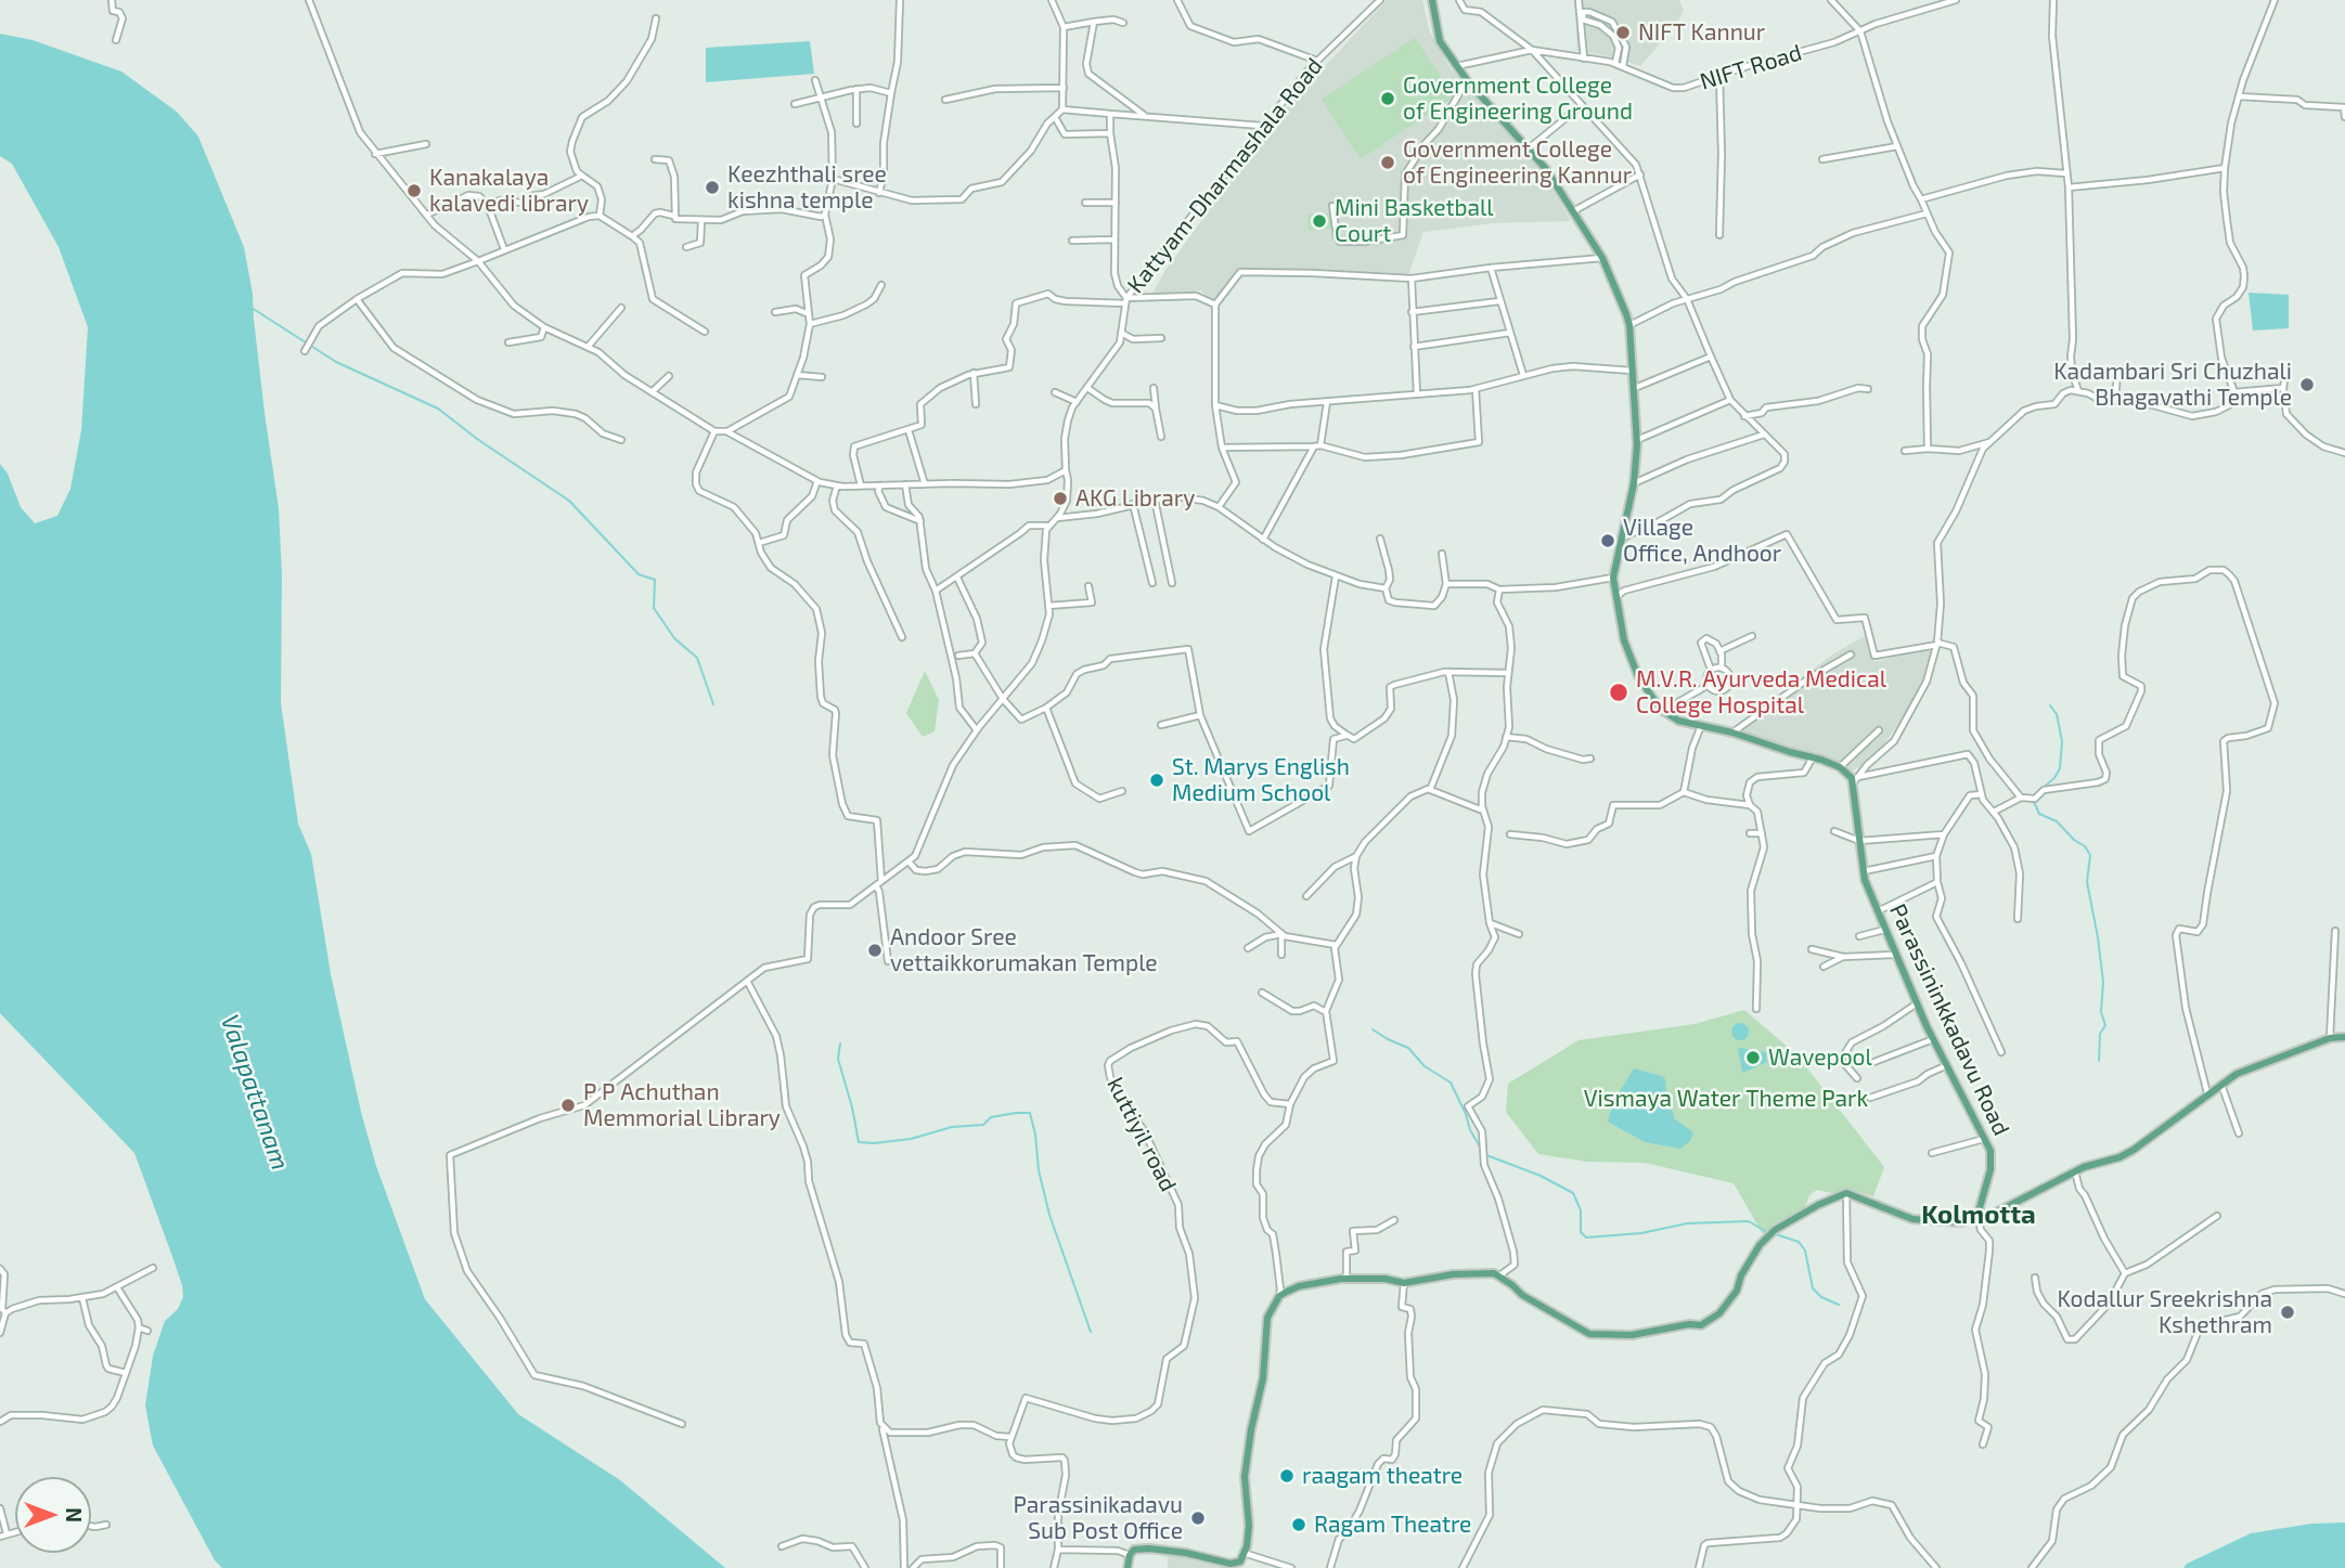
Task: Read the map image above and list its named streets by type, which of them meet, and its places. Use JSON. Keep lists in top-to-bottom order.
{
  "streets": {
    "main road": ["Parassininkkadavu Road"],
    "street": ["NIFT Road", "Kattyam-Dharmashala Road", "kuttiyil road"]
  },
  "districts": ["Kolmotta"],
  "water": ["Valapattanam"],
  "parks": ["Vismaya Water Theme Park"],
  "places": [
    "NIFT Kannur",
    "Government College of Engineering Ground",
    "Government College of Engineering Kannur",
    "Keezhthali sree kishna temple",
    "Kanakalaya kalavedi library",
    "Mini Basketball Court",
    "Kadambari Sri Chuzhali Bhagavathi Temple",
    "AKG Library",
    "Village Office, Andhoor",
    "M.V.R. Ayurveda Medical College Hospital",
    "St. Marys English Medium School",
    "Andoor Sree vettaikkorumakan Temple",
    "Wavepool",
    "P P Achuthan Memmorial Library",
    "Kodallur Sreekrishna Kshethram",
    "raagam theatre",
    "Parassinikadavu Sub Post Office",
    "Ragam Theatre"
  ],
  "north": "right"
}
